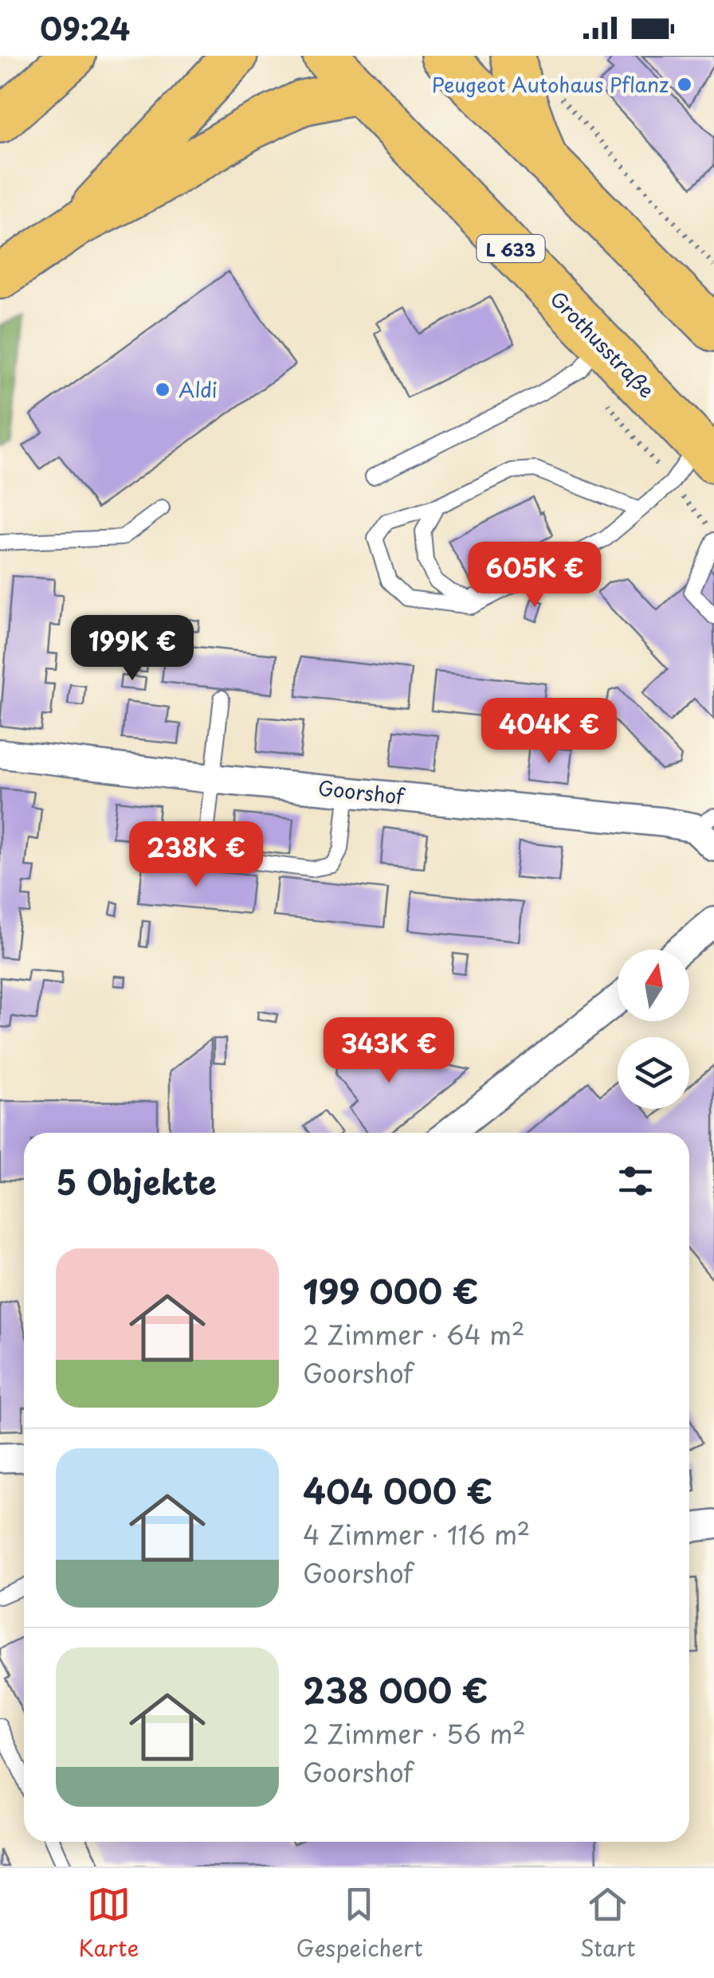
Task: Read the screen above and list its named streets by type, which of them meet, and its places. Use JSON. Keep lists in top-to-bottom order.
{
  "streets": {
    "main road": ["L 633", "Grothusstraße"],
    "street": ["Goorshof"]
  },
  "places": ["Peugeot Autohaus Pflanz", "Aldi"],
  "north": "top",
  "page": {
    "status": "09:24",
    "price": [
      "605K €",
      "199K €",
      "404K €",
      "238K €",
      "343K €"
    ],
    "heading": "5 Objekte",
    "list": [
      {
        "name": "199 000 €",
        "note": "2 Zimmer · 64 m² · Goorshof"
      },
      {
        "name": "404 000 €",
        "note": "4 Zimmer · 116 m² · Goorshof"
      },
      {
        "name": "238 000 €",
        "note": "2 Zimmer · 56 m² · Goorshof"
      }
    ],
    "tabs": ["Karte", "Gespeichert", "Start"]
  }
}
